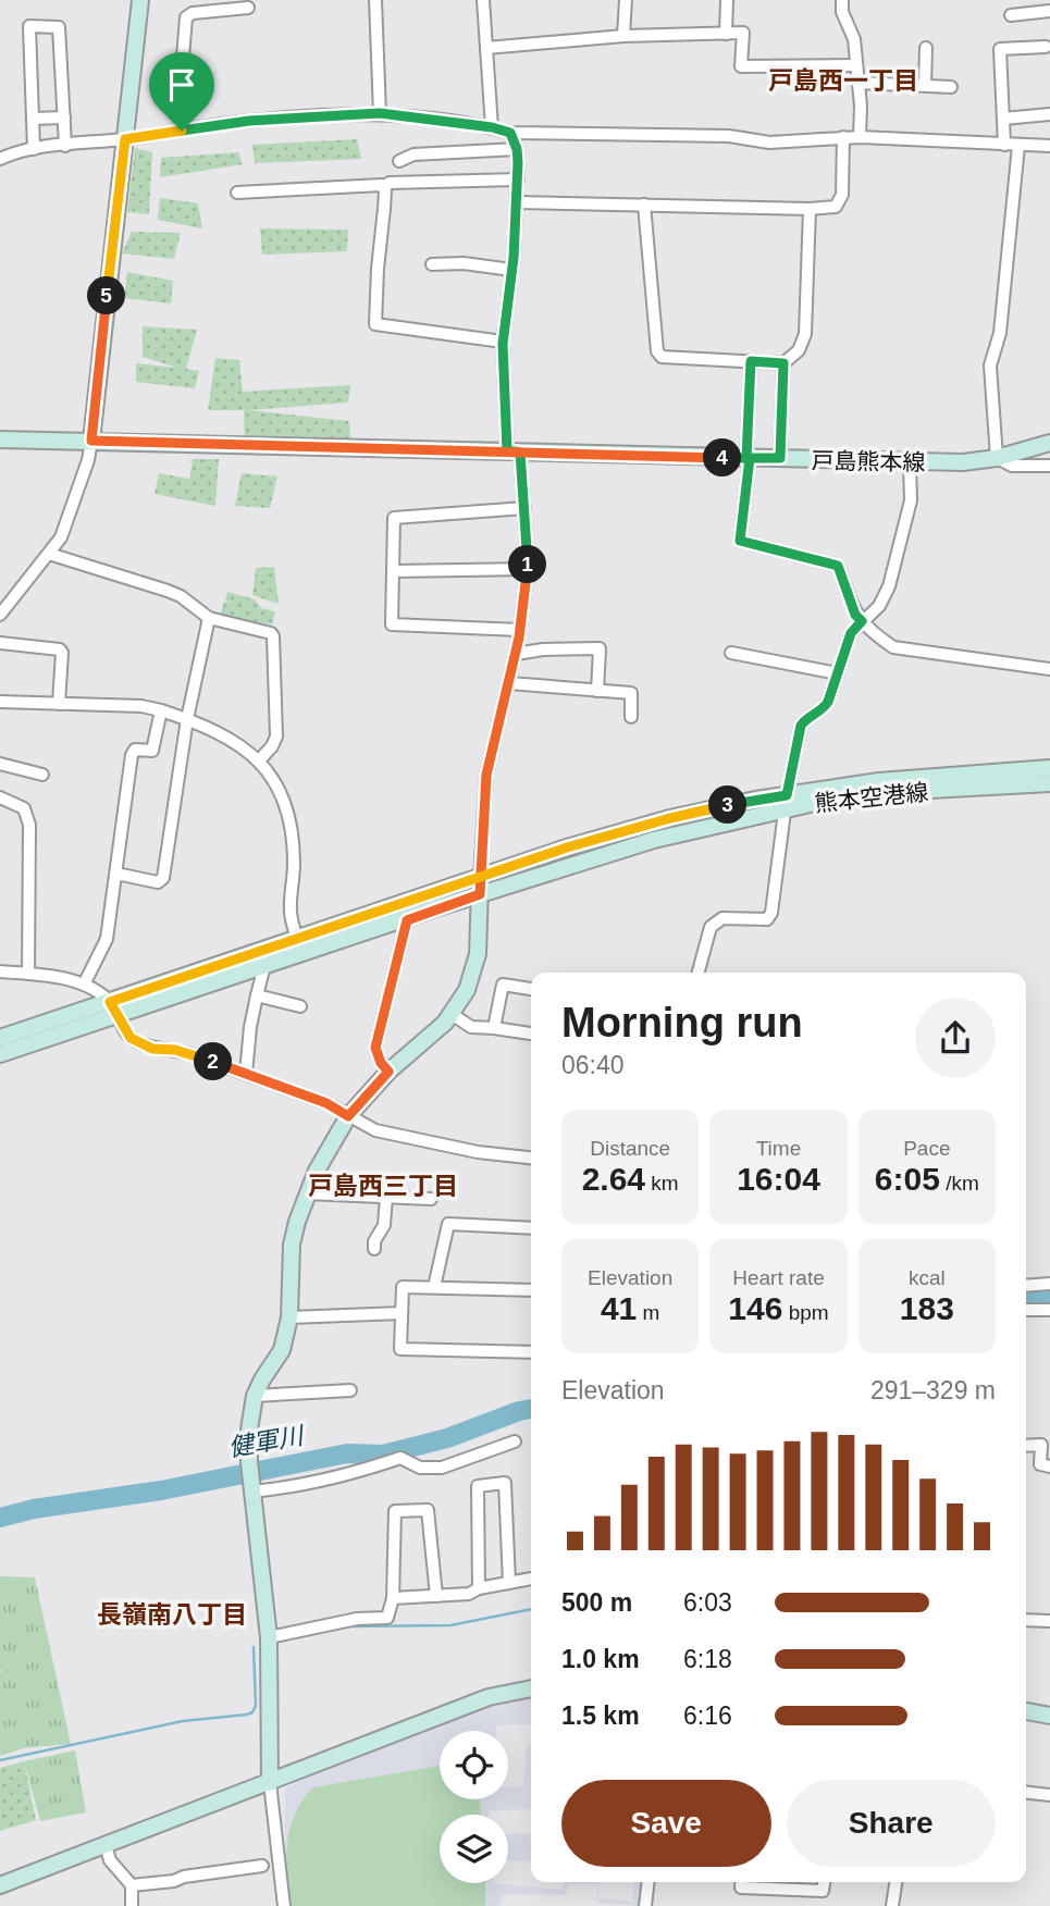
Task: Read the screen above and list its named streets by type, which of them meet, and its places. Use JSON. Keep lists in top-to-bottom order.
{
  "streets": {
    "main road": ["戸島熊本線", "熊本空港線"]
  },
  "districts": ["戸島西一丁目", "戸島西三丁目", "長嶺南八丁目"],
  "water": ["健軍川"],
  "page": {
    "pins": [
      "5",
      "4",
      "1",
      "3",
      "2"
    ],
    "heading": ["Morning run", "06:40"],
    "stats": [
      ["Distance", "2.64 km"],
      ["Time", "16:04"],
      ["Pace", "6:05 /km"],
      ["Elevation", "41 m"],
      ["Heart rate", "146 bpm"],
      ["kcal", "183"]
    ],
    "chart": ["Elevation", "291–329 m"],
    "list": [
      {
        "name": "500 m",
        "note": "6:03"
      },
      {
        "name": "1.0 km",
        "note": "6:18"
      },
      {
        "name": "1.5 km",
        "note": "6:16"
      }
    ],
    "buttons": ["Save", "Share"]
  }
}
